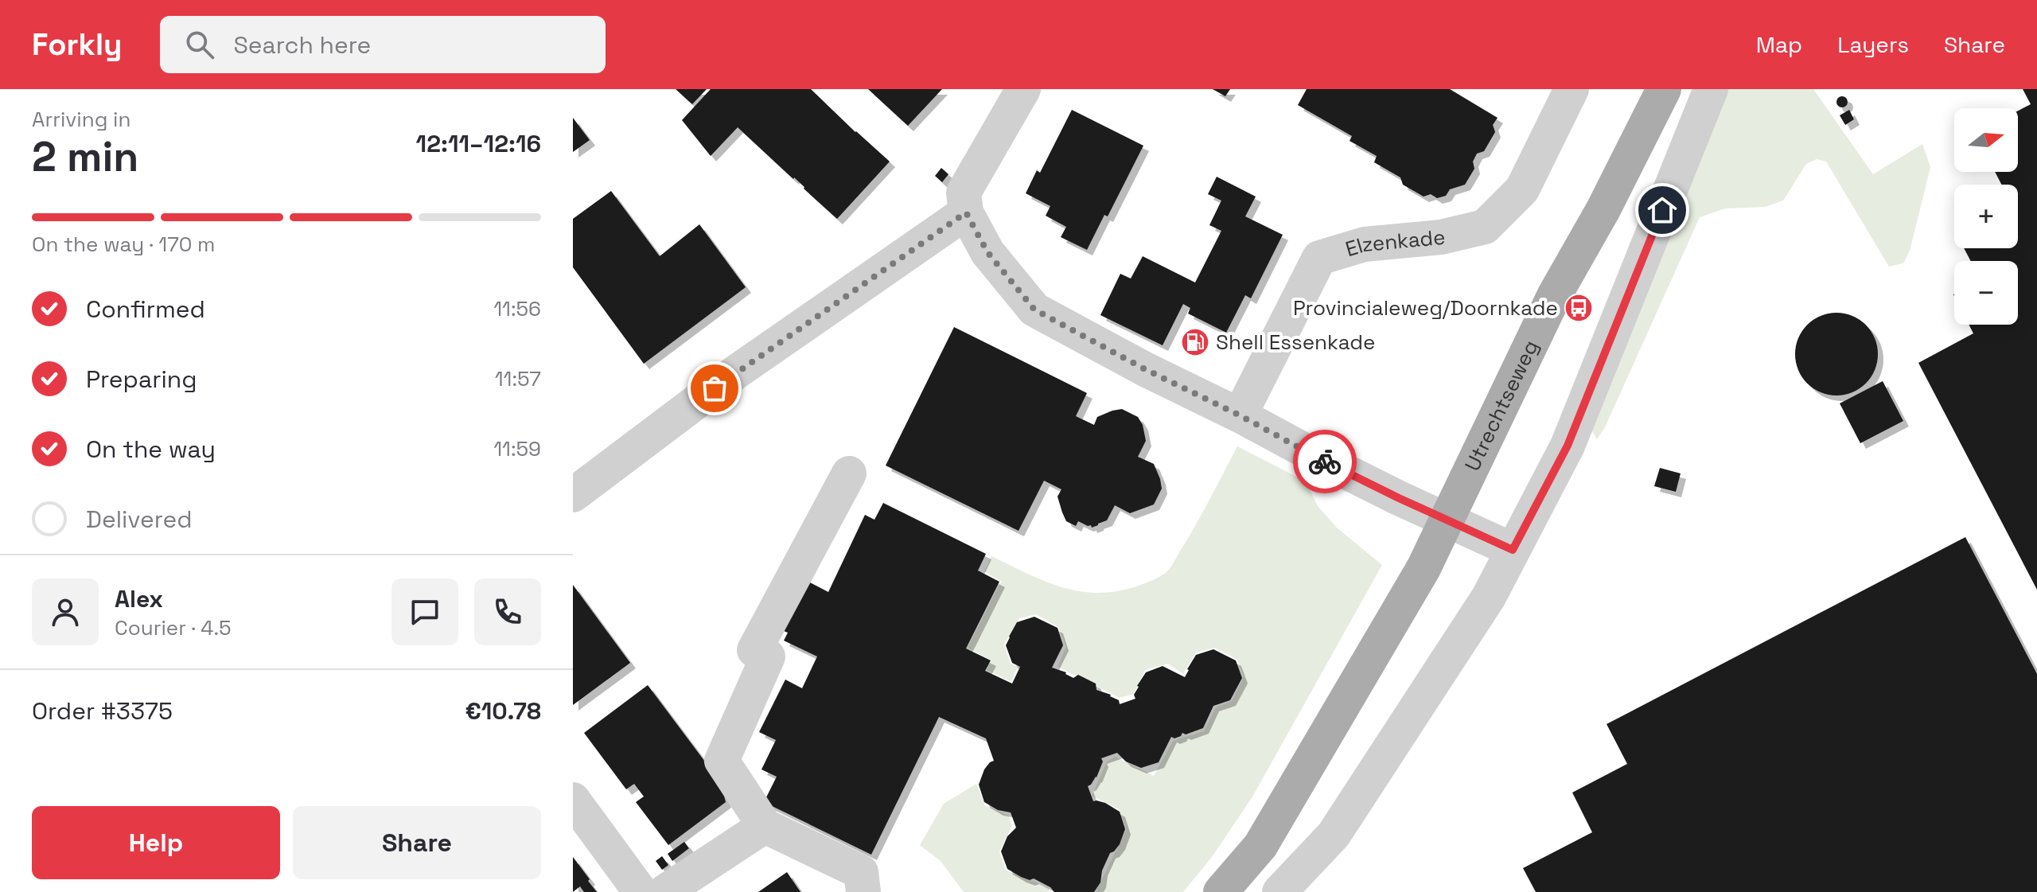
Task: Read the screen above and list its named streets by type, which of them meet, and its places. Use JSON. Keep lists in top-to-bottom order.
{
  "streets": {
    "main road": ["Utrechtseweg"],
    "street": ["Elzenkade"]
  },
  "places": {
    "bus stop": ["Provincialeweg/Doornkade"],
    "fuel station": ["Shell Essenkade"]
  },
  "north": "right",
  "page": {
    "header": "Forkly",
    "search": "Search here",
    "nav": ["Map", "Layers", "Share"],
    "heading": ["2 min", "Arriving in", "12:11–12:16"],
    "panel": [
      "Alex",
      "Courier · 4.5",
      "Order #3375",
      "€10.78"
    ],
    "map_buttons": ["+", "−"],
    "bar": "On the way · 170 m",
    "list": [
      ["Confirmed", "11:56"],
      ["Preparing", "11:57"],
      ["On the way", "11:59"],
      "Delivered"
    ],
    "buttons": ["Help", "Share"]
  }
}
